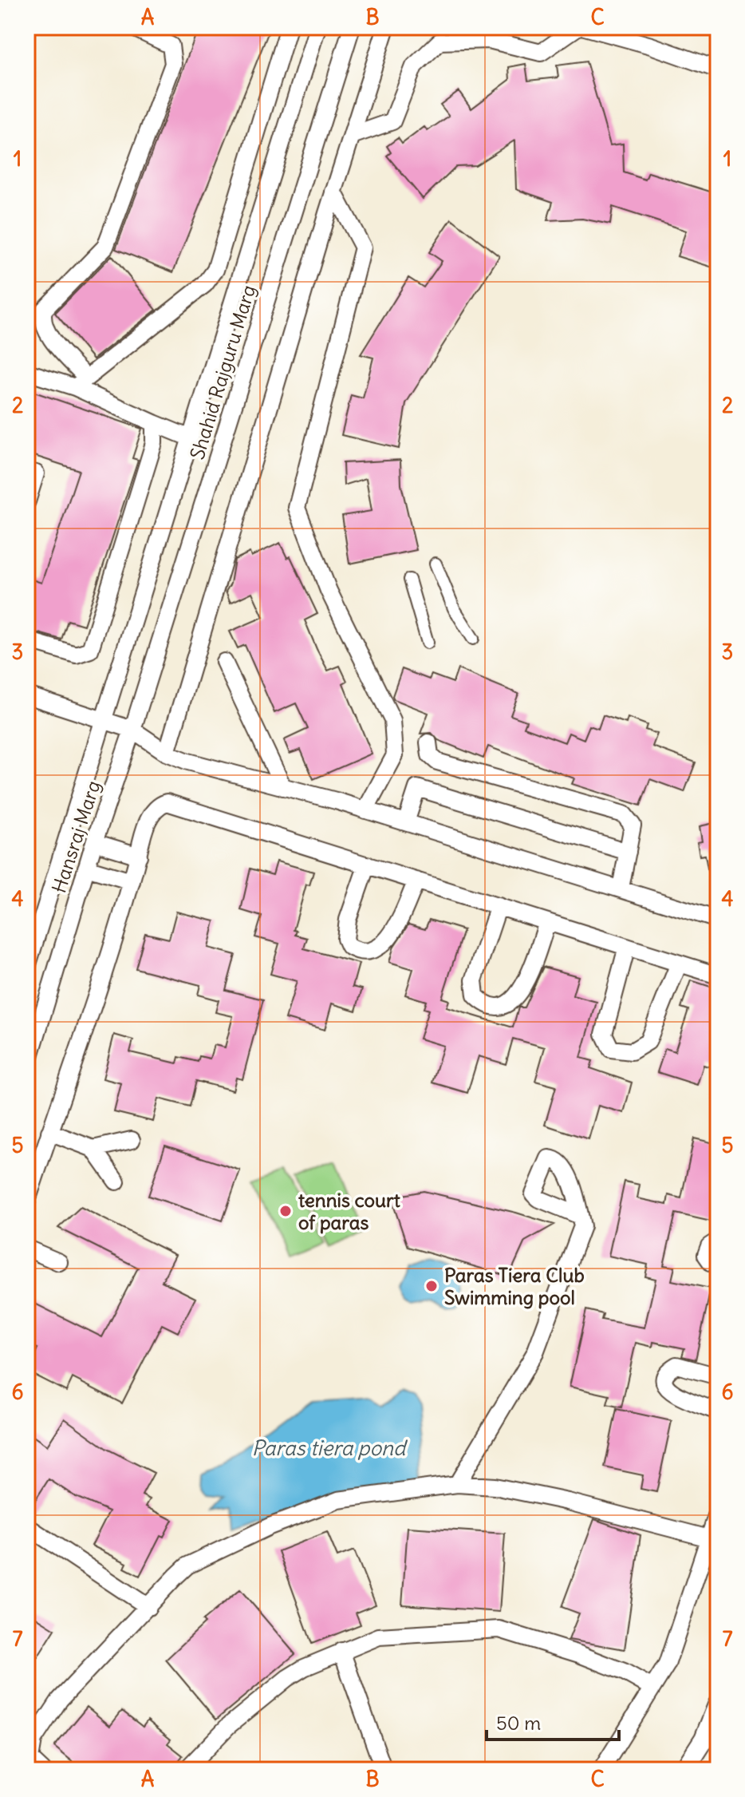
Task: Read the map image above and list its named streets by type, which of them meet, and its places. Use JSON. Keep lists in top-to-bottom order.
{
  "streets": {
    "street": ["Shahid Rajguru Marg", "Hansraj Marg"]
  },
  "crossings": [
    ["Shahid Rajguru Marg", "Hansraj Marg"]
  ],
  "water": ["Paras tiera pond"],
  "places": ["tennis court of paras", "Paras Tiera Club Swimming pool"],
  "scale_bar": "50 m",
  "grid": {
    "columns": ["A", "B", "C"],
    "rows": [
      "1",
      "2",
      "3",
      "4",
      "5",
      "6",
      "7"
    ]
  }
}
